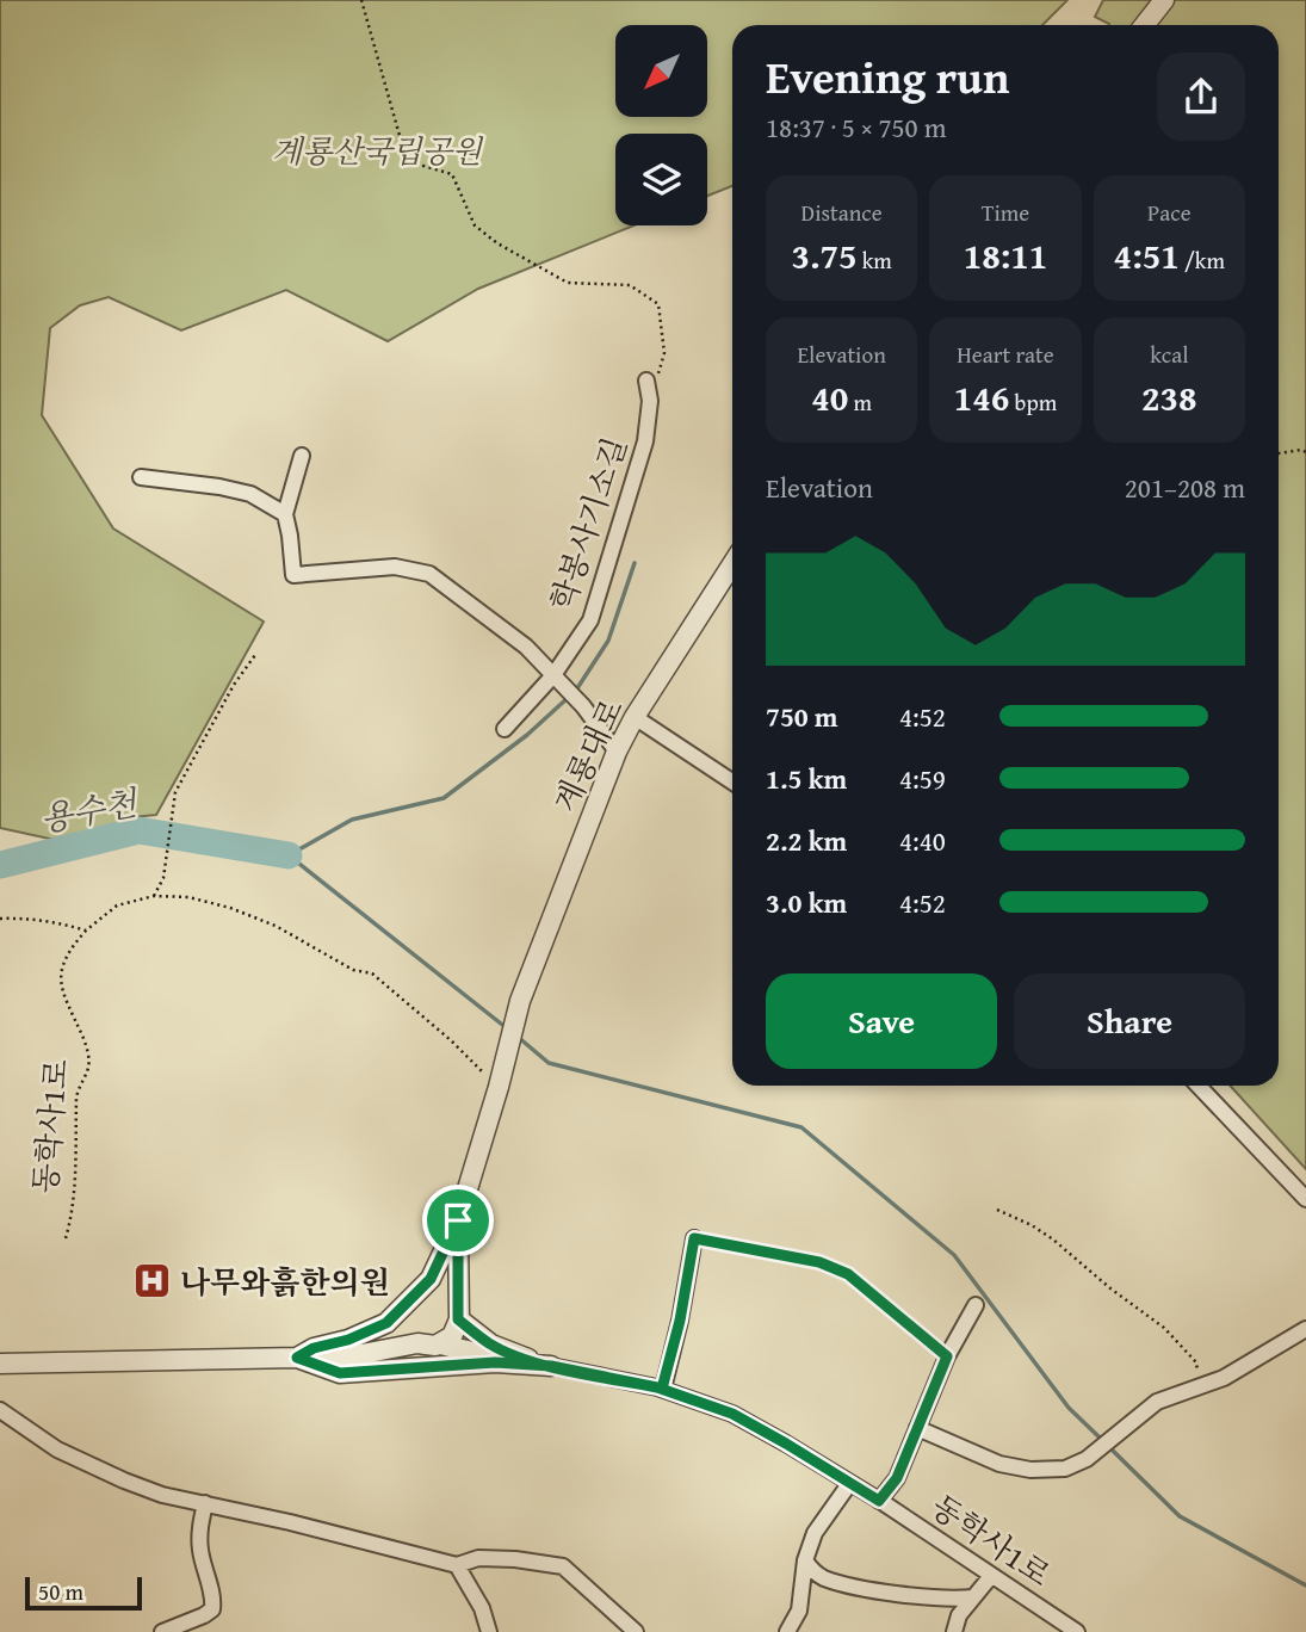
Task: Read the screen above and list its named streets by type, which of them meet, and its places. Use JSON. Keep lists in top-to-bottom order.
{
  "streets": {
    "street": ["학봉사기소길", "계룡대로", "동학사1로"]
  },
  "water": ["용수천"],
  "parks": ["계룡산국립공원"],
  "places": {
    "hospital": ["나무와흙한의원"]
  },
  "scale_bar": "50 m",
  "north": "bottom left",
  "page": {
    "heading": ["Evening run", "18:37 · 5 × 750 m"],
    "stats": [
      ["Distance", "3.75 km"],
      ["Time", "18:11"],
      ["Pace", "4:51 /km"],
      ["Elevation", "40 m"],
      ["Heart rate", "146 bpm"],
      ["kcal", "238"]
    ],
    "chart": ["Elevation", "201–208 m"],
    "list": [
      {
        "name": "750 m",
        "note": "4:52"
      },
      {
        "name": "1.5 km",
        "note": "4:59"
      },
      {
        "name": "2.2 km",
        "note": "4:40"
      },
      {
        "name": "3.0 km",
        "note": "4:52"
      }
    ],
    "buttons": ["Save", "Share"],
    "scale": "50 m"
  }
}
